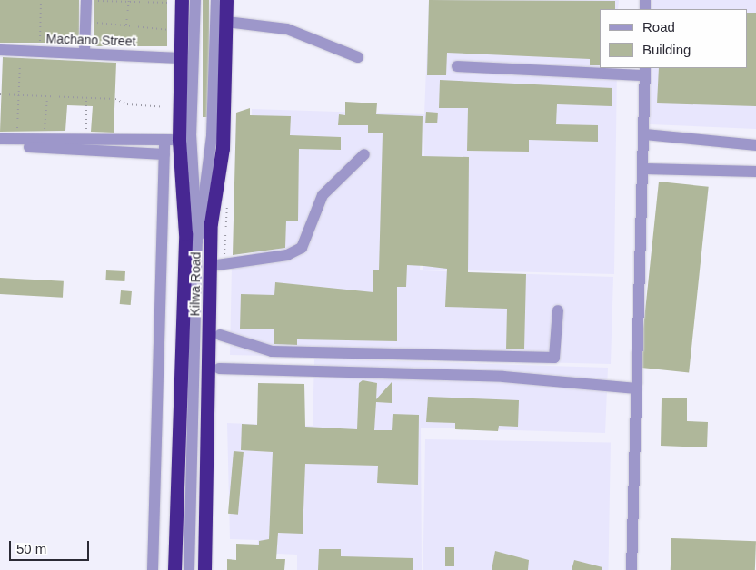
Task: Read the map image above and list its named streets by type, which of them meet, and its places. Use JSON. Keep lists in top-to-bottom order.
{
  "streets": {
    "highway": ["Kilwa Road"],
    "street": ["Machano Street"]
  },
  "crossings": [
    ["Machano Street", "Kilwa Road"]
  ],
  "legend": ["Road", "Building"],
  "scale_bar": "50 m"
}
